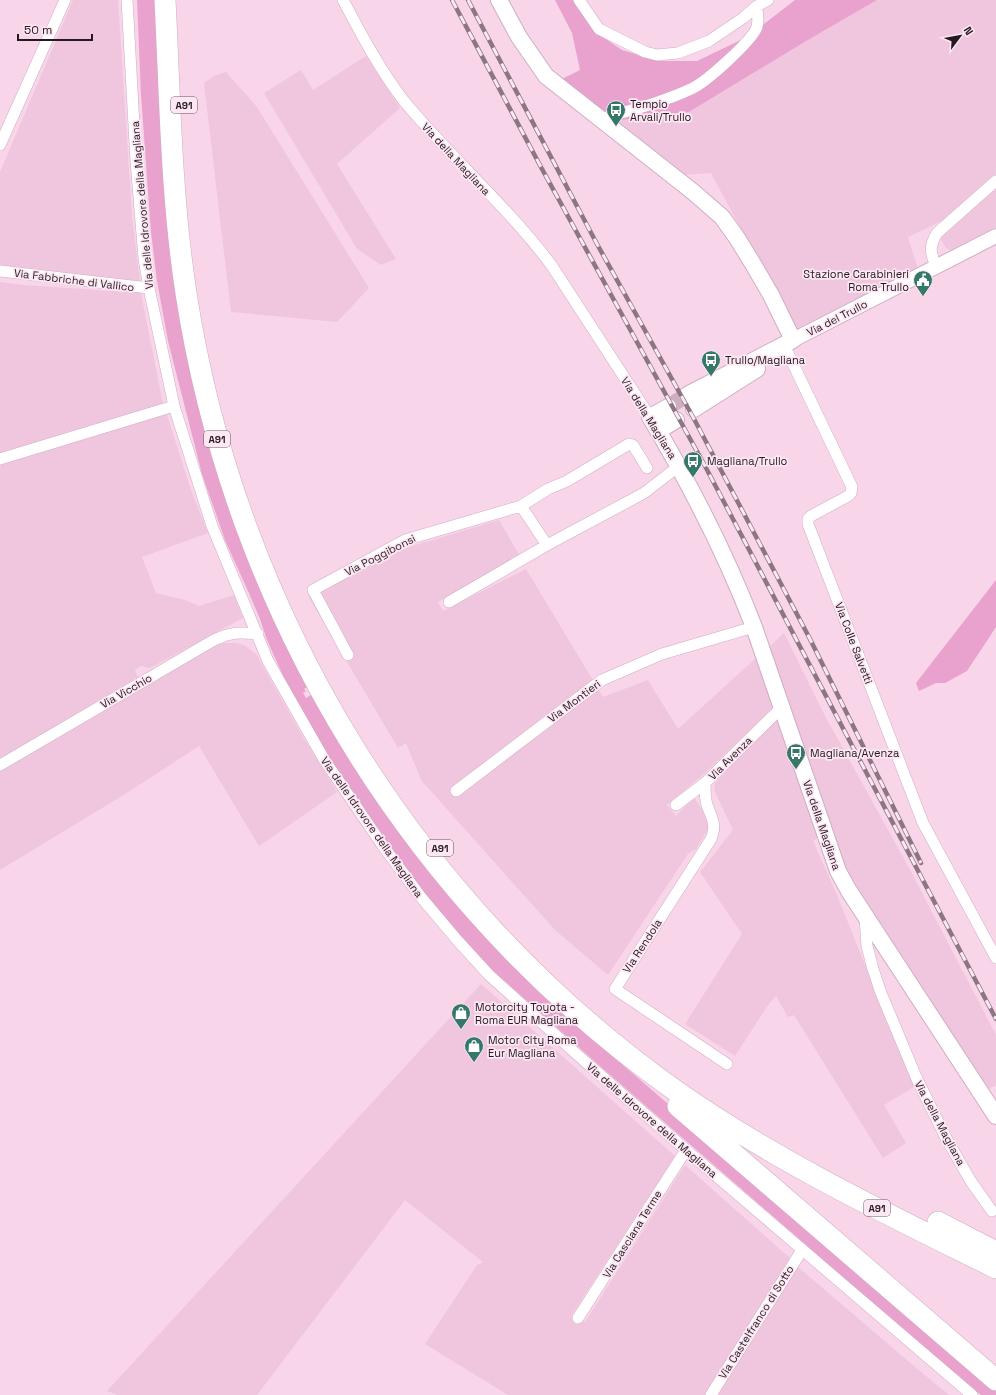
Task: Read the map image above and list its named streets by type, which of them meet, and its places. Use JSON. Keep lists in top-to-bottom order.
{
  "streets": {
    "highway": ["A91"],
    "main road": ["Via della Magliana", "Via del Trullo"],
    "street": [
      "Via delle Idrovore della Magliana",
      "Via Fabbriche di Vallico",
      "Via Poggibonsi",
      "Via Colle Salvetti",
      "Via Vicchio",
      "Via Montieri",
      "Via Avenza",
      "Via Rendola",
      "Via Casciana Terme",
      "Via Castelfranco di Sotto"
    ]
  },
  "crossings": [
    ["Via della Magliana", "Via Montieri"],
    ["Via della Magliana", "Via Avenza"],
    ["Via delle Idrovore della Magliana", "Via Fabbriche di Vallico"],
    ["Via delle Idrovore della Magliana", "Via Vicchio"],
    ["Via delle Idrovore della Magliana", "Via Casciana Terme"],
    ["Via delle Idrovore della Magliana", "Via Castelfranco di Sotto"],
    ["Via del Trullo", "Via Colle Salvetti"],
    ["Via Avenza", "Via Rendola"]
  ],
  "places": {
    "bus stop": [
      "Tempio Arvali/Trullo",
      "Trullo/Magliana",
      "Magliana/Trullo",
      "Magliana/Avenza"
    ],
    "public building": ["Stazione Carabinieri Roma Trullo"],
    "shop": ["Motorcity Toyota - Roma EUR Magliana", "Motor City Roma Eur Magliana"]
  },
  "scale_bar": "50 m",
  "north": "top right"
}
